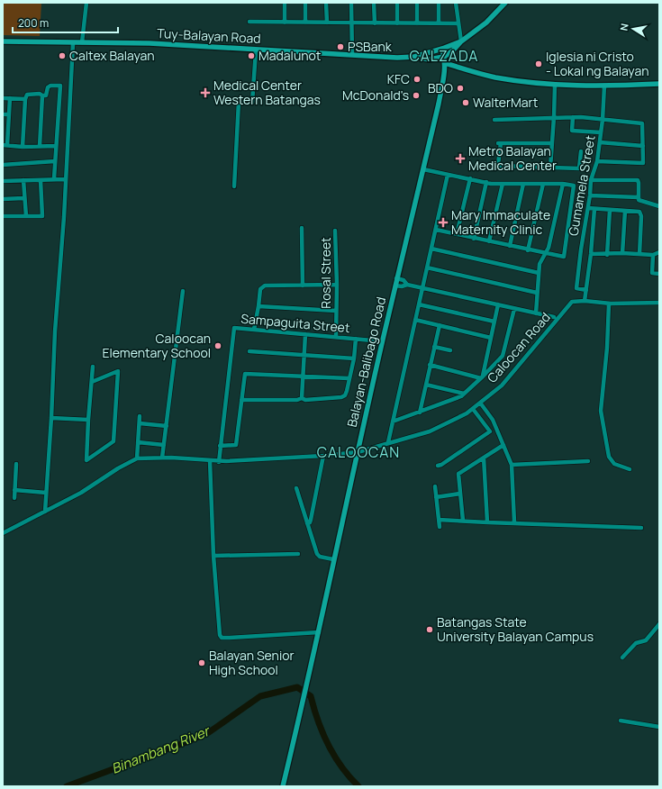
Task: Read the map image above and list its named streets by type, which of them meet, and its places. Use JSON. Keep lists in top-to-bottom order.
{
  "streets": {
    "main road": ["Tuy-Balayan Road", "Balayan-Balibago Road"],
    "street": [
      "Gumamela Street",
      "Rosal Street",
      "Sampaguita Street",
      "Caloocan Road"
    ]
  },
  "crossings": [
    ["Tuy-Balayan Road", "Balayan-Balibago Road"],
    ["Rosal Street", "Sampaguita Street"],
    ["Sampaguita Street", "Caloocan Road"],
    ["Sampaguita Street", "Balayan-Balibago Road"],
    ["Caloocan Road", "Balayan-Balibago Road"]
  ],
  "districts": ["CALZADA", "CALOOCAN"],
  "water": ["Binambang River"],
  "places": {
    "other": [
      "PSBank",
      "Caltex Balayan",
      "Madalunot",
      "Iglesia ni Cristo - Lokal ng Balayan",
      "KFC",
      "BDO",
      "McDonald's",
      "WalterMart",
      "Caloocan Elementary School",
      "Batangas State University Balayan Campus",
      "Balayan Senior High School"
    ],
    "health": ["Medical Center Western Batangas", "Metro Balayan Medical Center", "Mary Immaculate Maternity Clinic"]
  },
  "scale_bar": "200 m",
  "north": "left"
}
